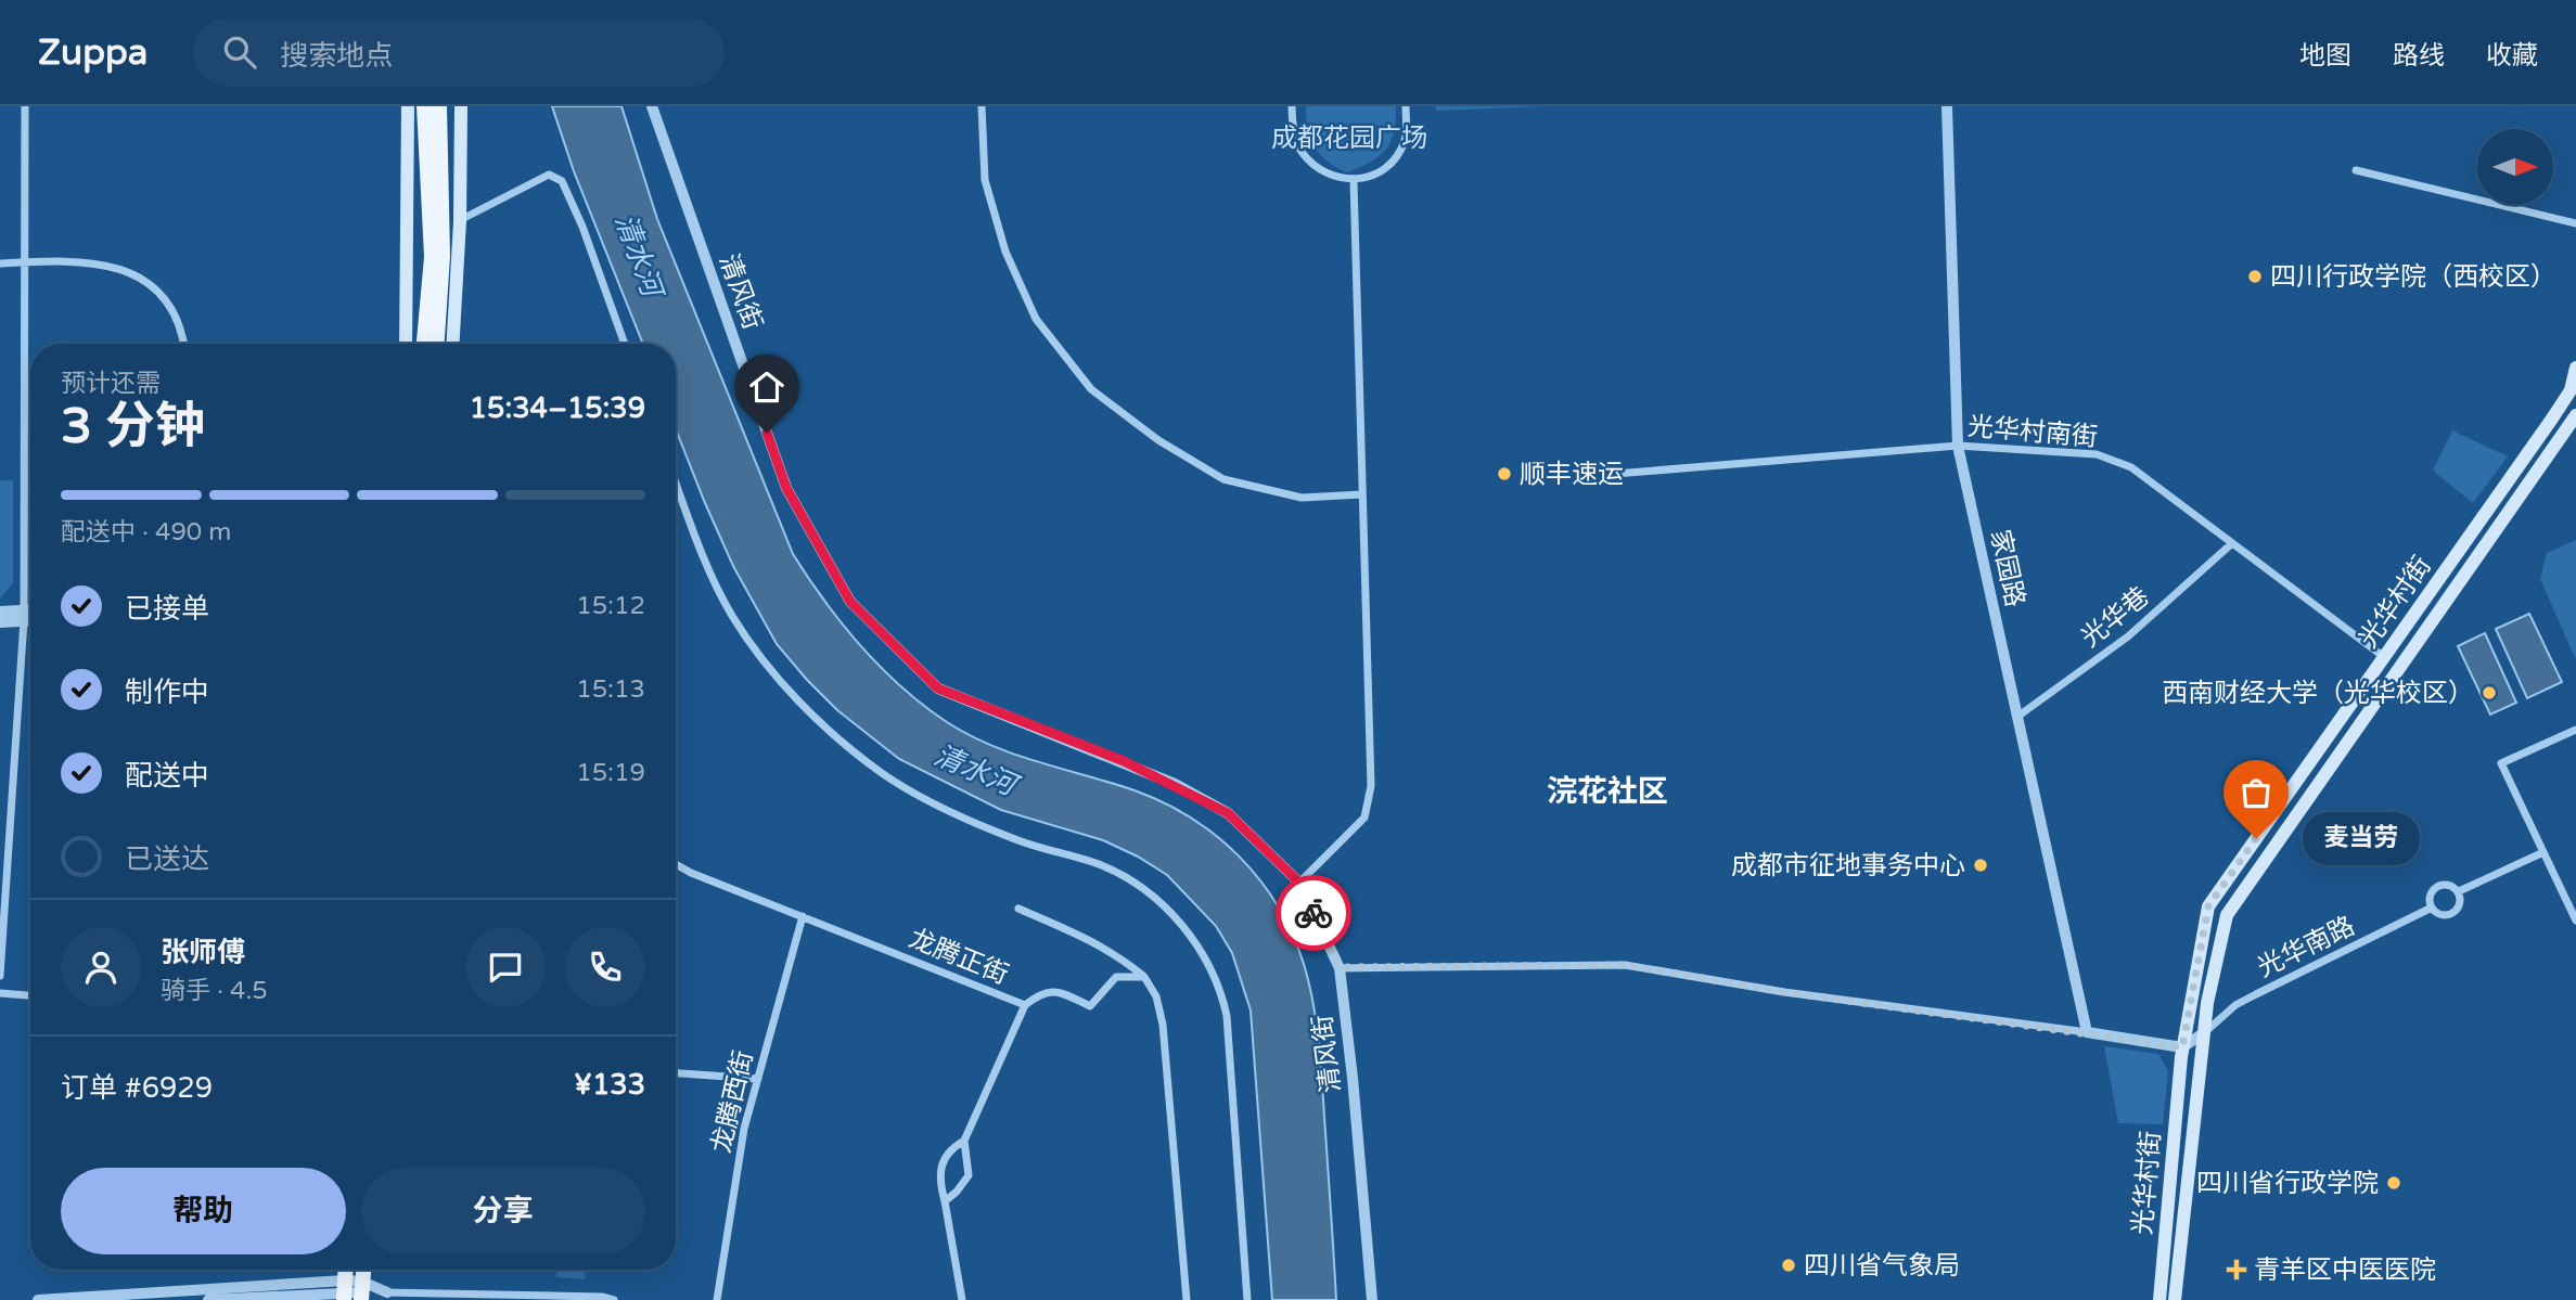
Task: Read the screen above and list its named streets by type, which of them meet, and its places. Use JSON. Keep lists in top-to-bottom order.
{
  "streets": {
    "main road": ["光华村街"],
    "street": [
      "清风街",
      "光华村南街",
      "家园路",
      "光华巷",
      "光华南路",
      "龙腾正街",
      "龙腾西街"
    ]
  },
  "crossings": [
    ["光华村南街", "家园路"],
    ["光华村南街", "光华村街"],
    ["光华村南街", "光华巷"],
    ["家园路", "光华巷"],
    ["光华村街", "光华南路"],
    ["龙腾正街", "龙腾西街"]
  ],
  "districts": ["浣花社区"],
  "water": ["清水河"],
  "parks": ["成都花园广场"],
  "places": {
    "other": [
      "四川行政学院（西校区）",
      "顺丰速运",
      "西南财经大学（光华校区）",
      "麦当劳",
      "成都市征地事务中心",
      "四川省行政学院",
      "四川省气象局"
    ],
    "health": ["青羊区中医医院"]
  },
  "north": "right",
  "page": {
    "header": "Zuppa",
    "search": "搜索地点",
    "nav": ["地图", "路线", "收藏"],
    "heading": ["3 分钟", "预计还需", "15:34–15:39"],
    "panel": [
      "张师傅",
      "骑手 · 4.5",
      "订单 #6929",
      "¥133"
    ],
    "bar": "配送中 · 490 m",
    "list": [
      ["已接单", "15:12"],
      ["制作中", "15:13"],
      ["配送中", "15:19"],
      "已送达"
    ],
    "bubble": "麦当劳",
    "buttons": ["帮助", "分享"]
  }
}
